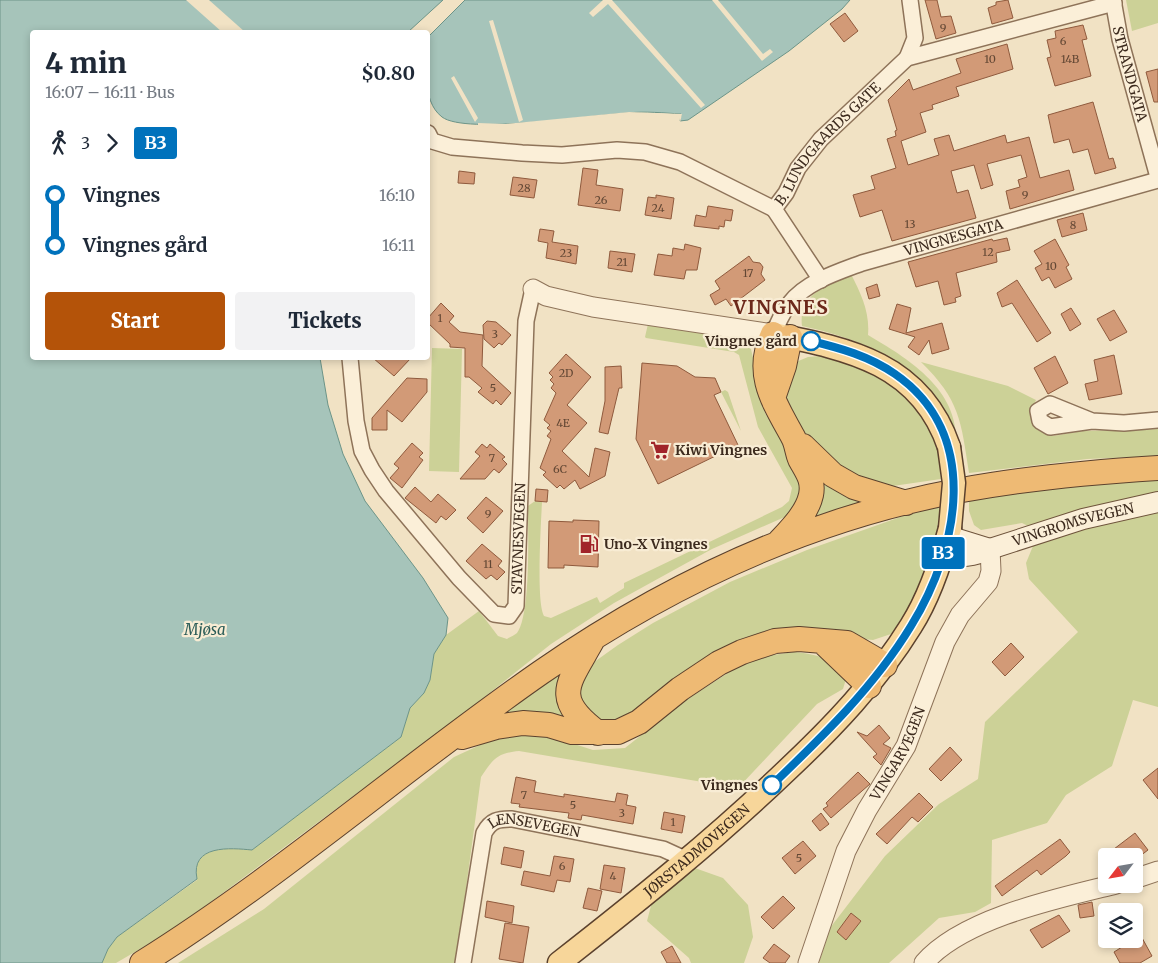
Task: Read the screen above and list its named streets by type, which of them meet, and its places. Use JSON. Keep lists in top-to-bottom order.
{
  "streets": {
    "main road": ["VINGROMSVEGEN", "JØRSTADMOVEGEN"],
    "street": [
      "STRANDGATA",
      "B. LUNDGAARDS GATE",
      "VINGNESGATA",
      "STAVNESVEGEN",
      "VINGARVEGEN",
      "LENSEVEGEN"
    ]
  },
  "crossings": [
    ["STRANDGATA", "B. LUNDGAARDS GATE"],
    ["STRANDGATA", "VINGNESGATA"],
    ["VINGROMSVEGEN", "VINGARVEGEN"],
    ["LENSEVEGEN", "JØRSTADMOVEGEN"]
  ],
  "districts": ["VINGNES"],
  "water": ["Mjøsa"],
  "places": {
    "other": ["Vingnes gård", "Vingnes"],
    "supermarket": ["Kiwi Vingnes"],
    "fuel station": ["Uno-X Vingnes"]
  },
  "lines": ["bus line B3"],
  "house_numbers": [
    "9",
    "6",
    "10",
    "14B",
    "28",
    "9",
    "26",
    "24",
    "13",
    "8",
    "12",
    "23",
    "21",
    "10",
    "17",
    "1",
    "3",
    "2D",
    "5",
    "4E",
    "7",
    "6C",
    "9",
    "11",
    "7",
    "5",
    "3",
    "1",
    "5",
    "6",
    "4"
  ],
  "north": "bottom left",
  "page": {
    "on_map": "B3",
    "heading": ["4 min", "16:07 – 16:11 · Bus", "$0.80"],
    "legs": ["3", "B3"],
    "list": [
      {
        "name": "Vingnes",
        "value": "16:10"
      },
      {
        "name": "Vingnes gård",
        "value": "16:11"
      }
    ],
    "buttons": ["Start", "Tickets"]
  }
}
